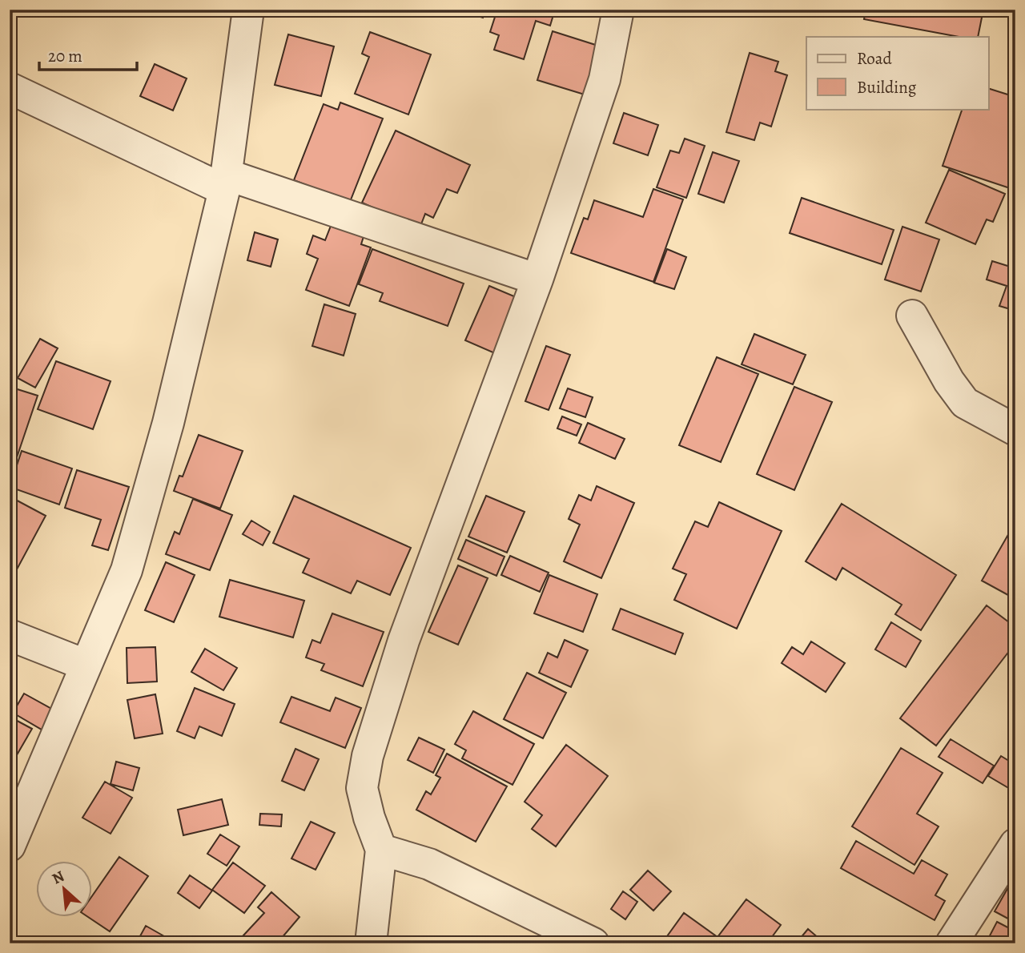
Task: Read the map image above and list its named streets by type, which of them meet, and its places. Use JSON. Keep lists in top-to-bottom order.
{
  "legend": ["Road", "Building"],
  "scale_bar": "20 m",
  "north": "top left"
}
